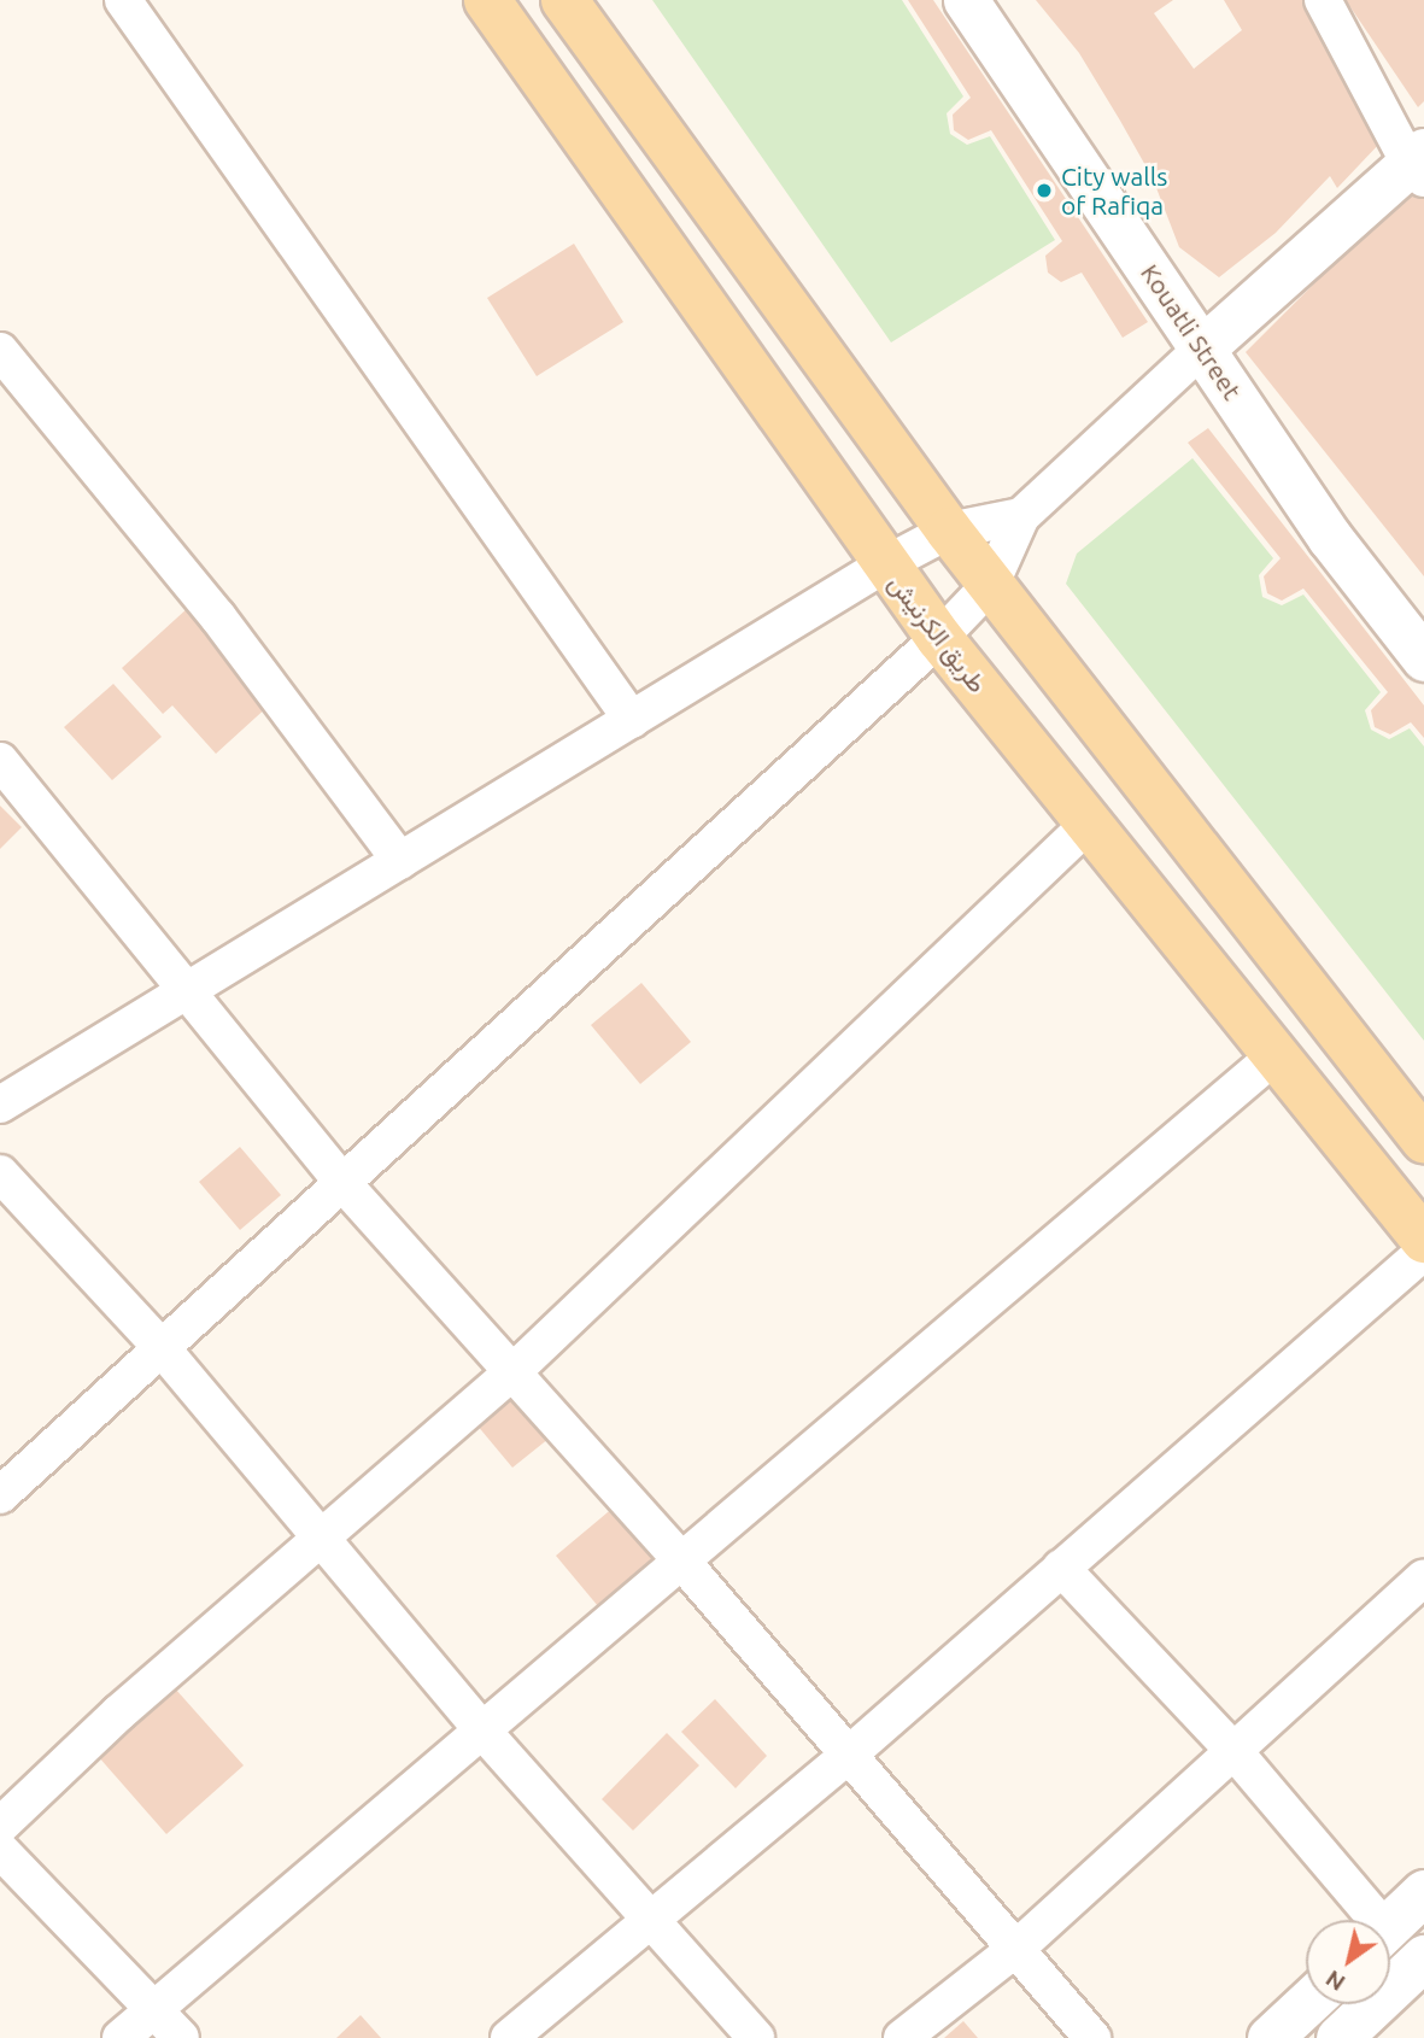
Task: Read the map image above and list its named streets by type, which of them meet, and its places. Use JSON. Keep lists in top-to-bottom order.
{
  "streets": {
    "main road": ["طريق الكرنيش"],
    "street": ["Kouatli Street"]
  },
  "places": ["City walls of Rafiqa"],
  "north": "bottom left"
}
